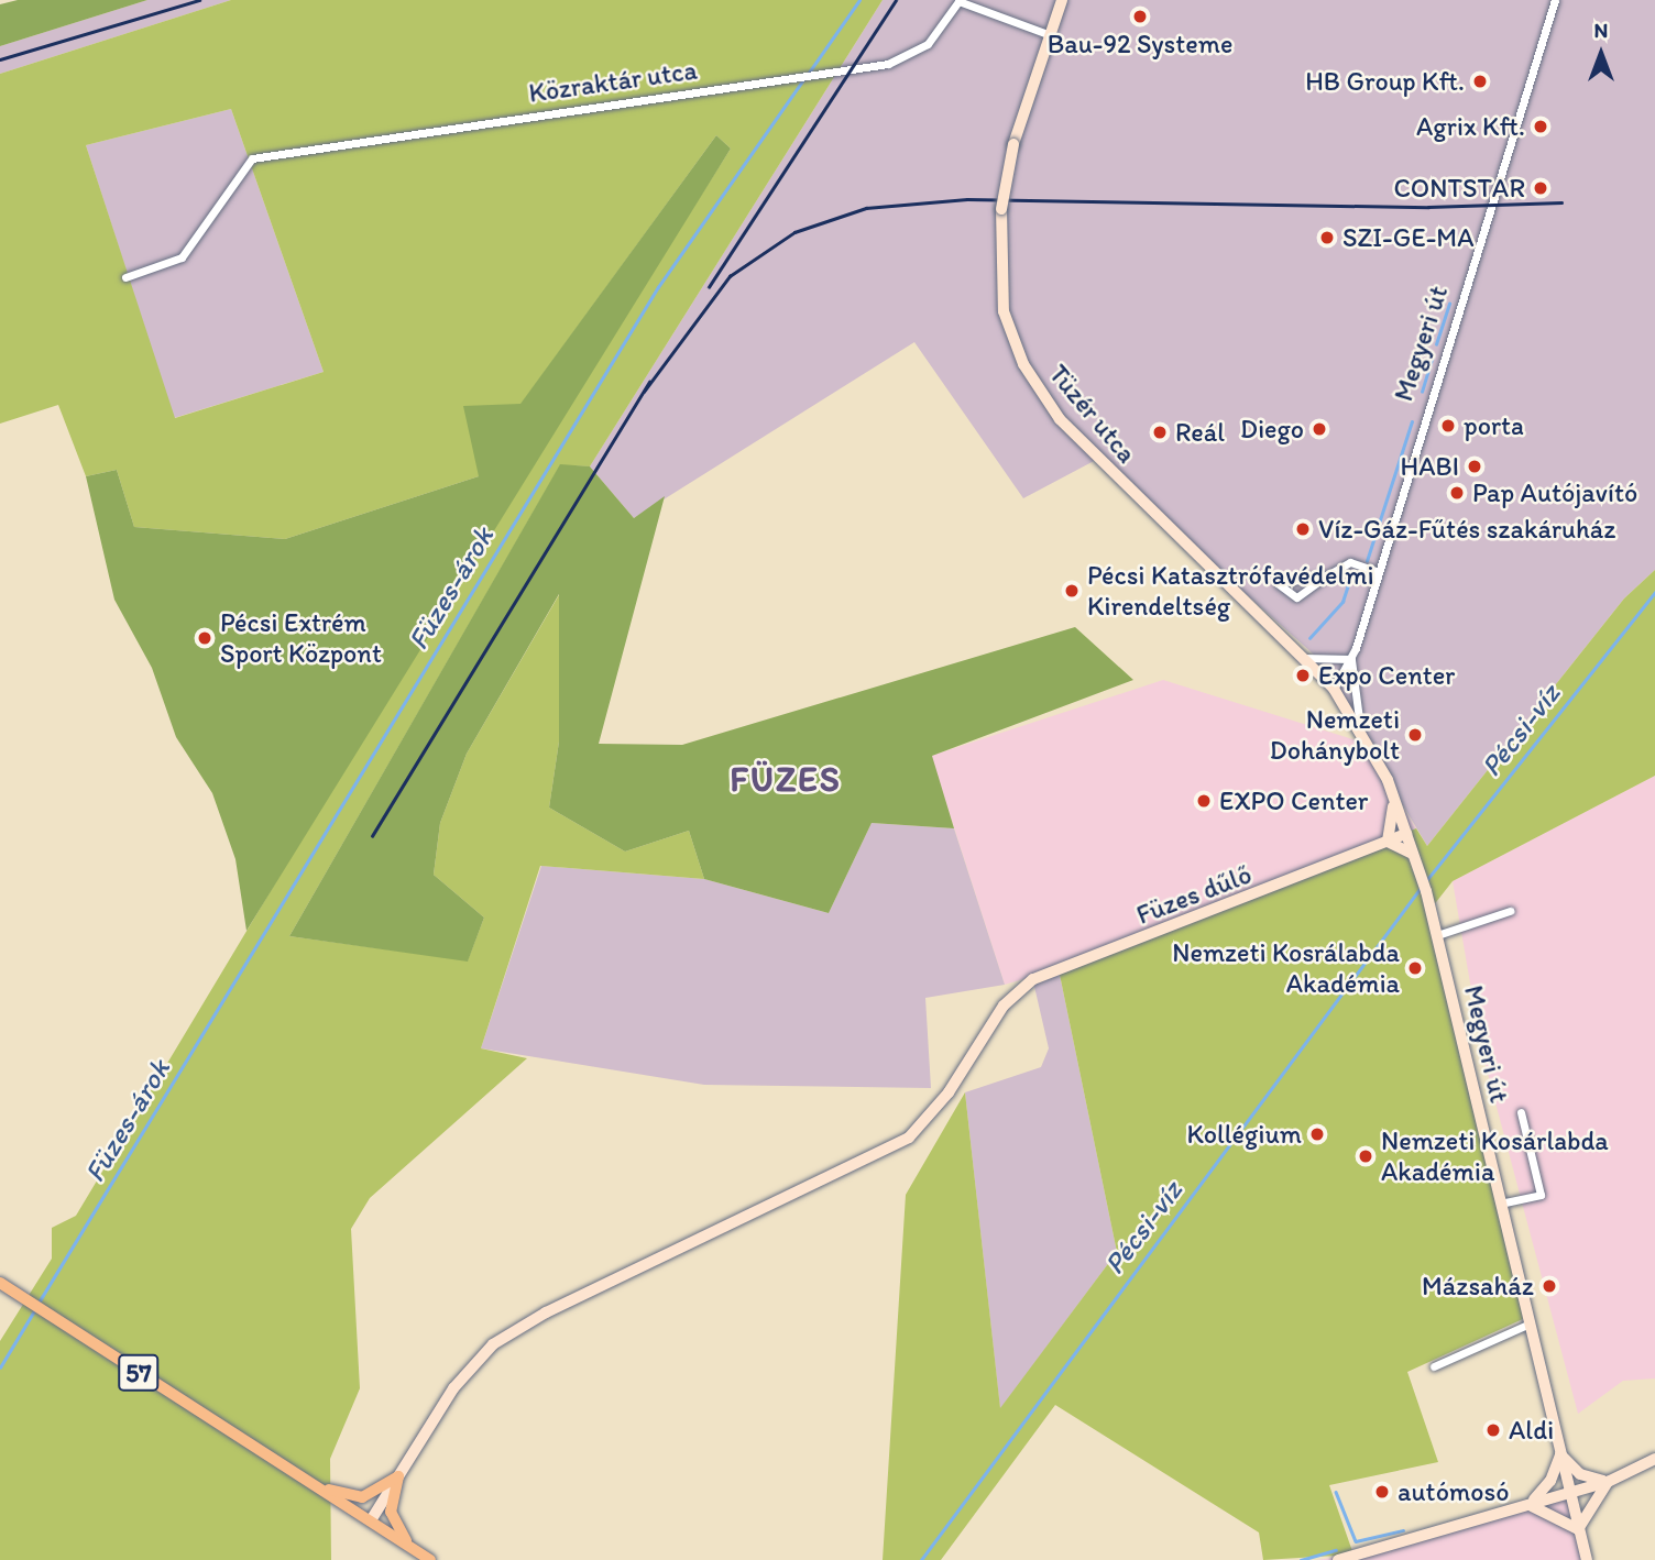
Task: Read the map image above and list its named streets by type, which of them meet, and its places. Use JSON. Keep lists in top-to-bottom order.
{
  "streets": {
    "main road": ["57"],
    "street": [
      "Közraktár utca",
      "Megyeri út",
      "Tüzér utca",
      "Füzes dűlő"
    ]
  },
  "crossings": [
    ["Megyeri út", "Tüzér utca"],
    ["Megyeri út", "Füzes dűlő"],
    ["Füzes dűlő", "57"]
  ],
  "districts": ["FÜZES"],
  "water": ["Füzes-árok", "Pécsi-víz"],
  "places": [
    "Bau-92 Systeme",
    "HB Group Kft.",
    "Agrix Kft.",
    "CONTSTAR",
    "SZI-GE-MA",
    "porta",
    "Diego",
    "Reál",
    "HABI",
    "Pap Autójavító",
    "Víz-Gáz-Fűtés szakáruház",
    "Pécsi Katasztrófavédelmi Kirendeltség",
    "Pécsi Extrém Sport Központ",
    "Expo Center",
    "Nemzeti Dohánybolt",
    "EXPO Center",
    "Nemzeti Kosrálabda Akadémia",
    "Kollégium",
    "Nemzeti Kosárlabda Akadémia",
    "Mázsaház",
    "Aldi",
    "autómosó"
  ],
  "north": "top"
}
